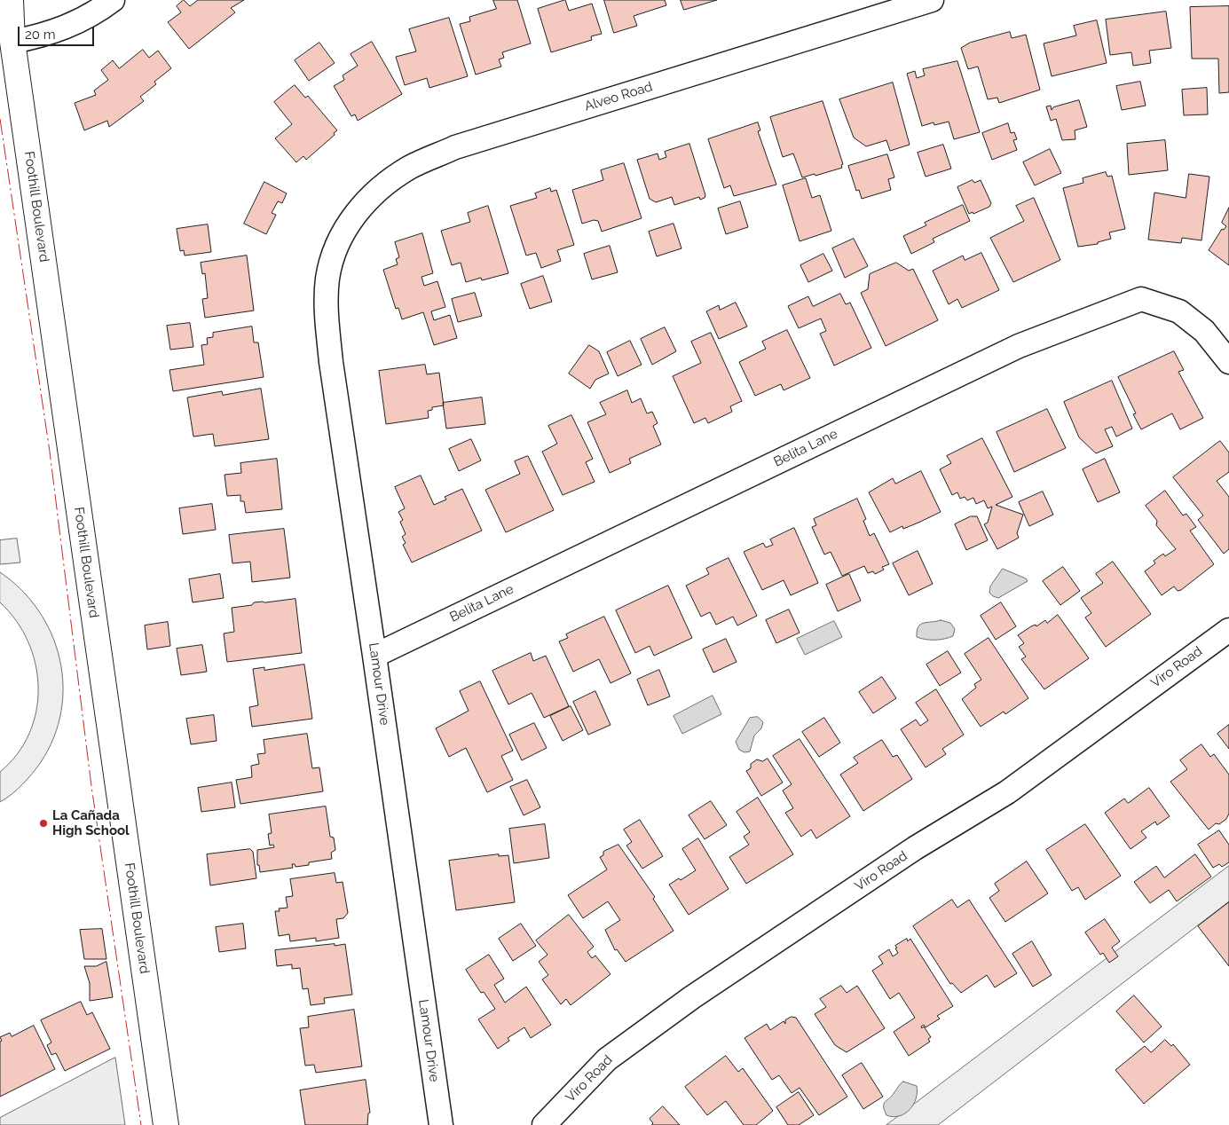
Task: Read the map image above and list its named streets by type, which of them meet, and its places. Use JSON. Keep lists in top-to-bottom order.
{
  "streets": {
    "main road": ["Foothill Boulevard"],
    "street": [
      "Alveo Road",
      "Belita Lane",
      "Viro Road",
      "Lamour Drive"
    ]
  },
  "crossings": [
    ["Alveo Road", "Lamour Drive"],
    ["Belita Lane", "Lamour Drive"]
  ],
  "places": ["La Cañada High School"],
  "scale_bar": "20 m"
}
